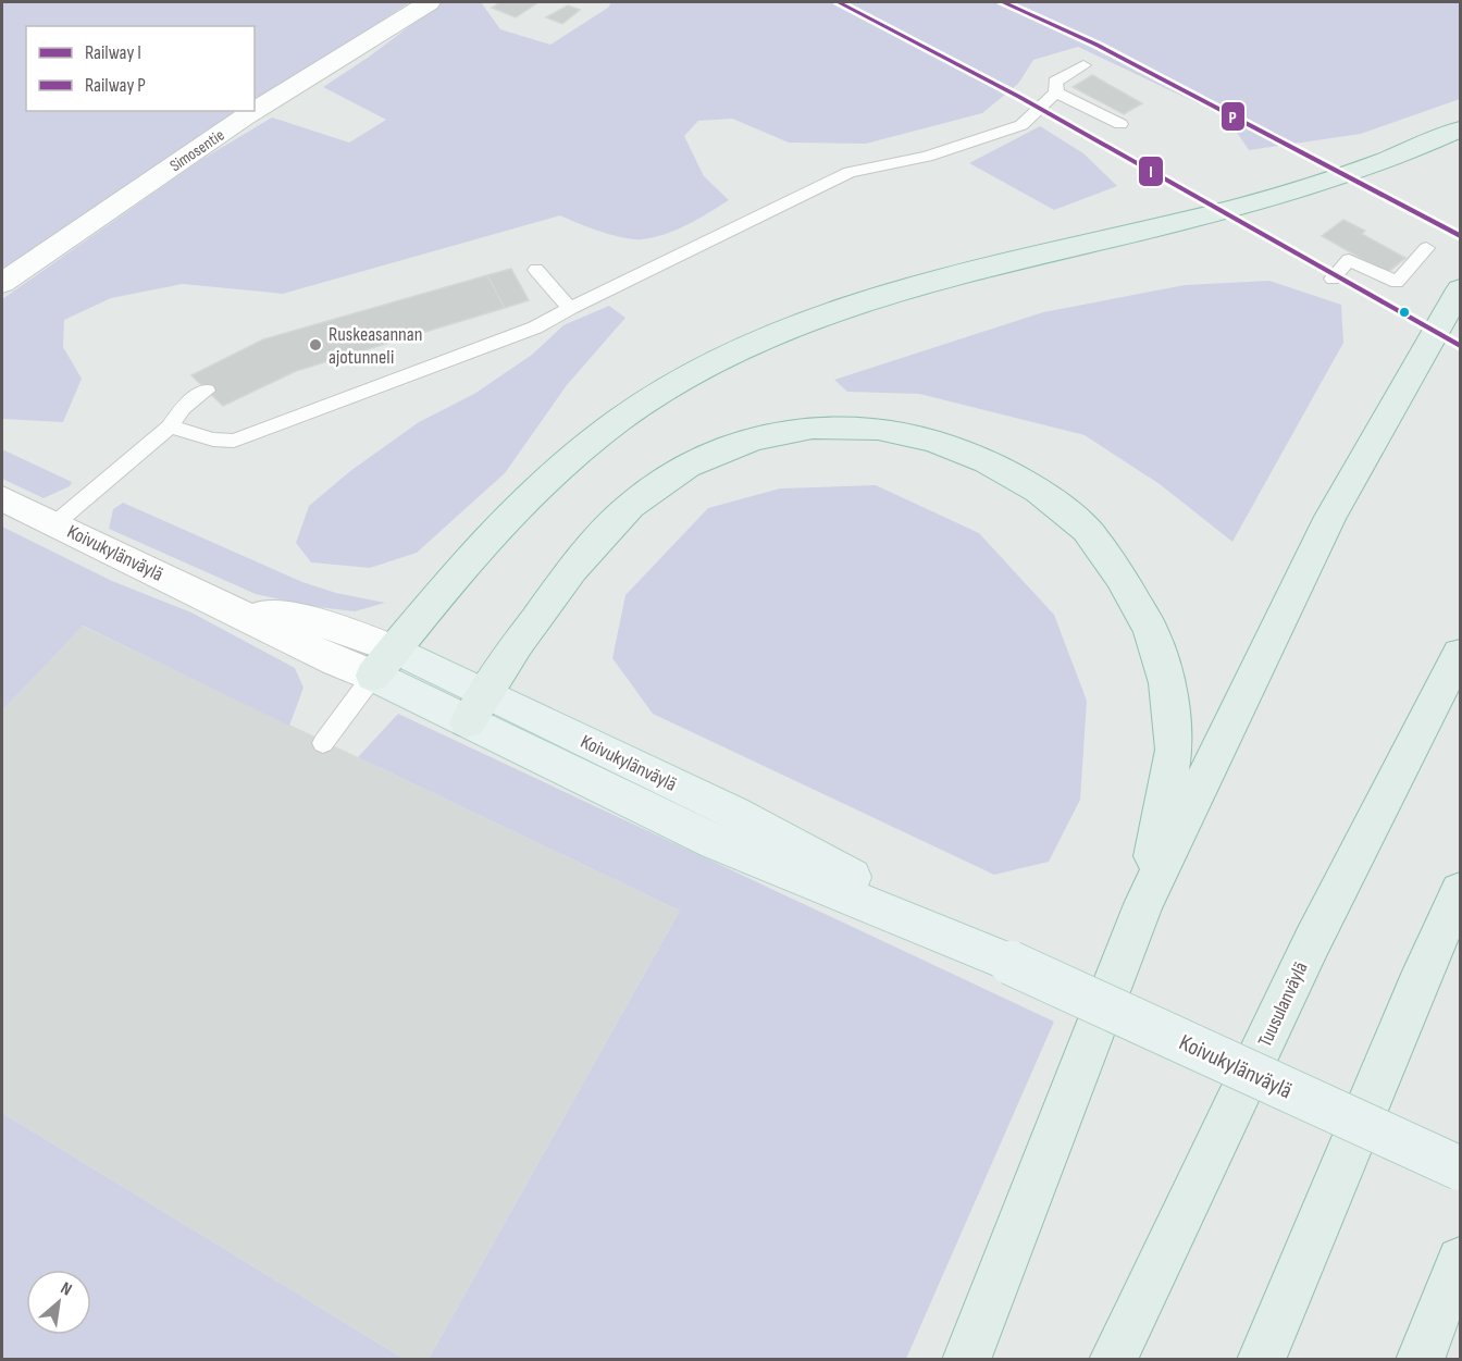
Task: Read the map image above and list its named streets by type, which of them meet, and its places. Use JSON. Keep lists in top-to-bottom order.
{
  "streets": {
    "highway": ["Tuusulanväylä"],
    "main road": ["Koivukylänväylä"],
    "street": ["Simosentie"]
  },
  "places": ["Ruskeasannan ajotunneli"],
  "lines": ["rail line I", "rail line P"],
  "legend": ["Railway I", "Railway P"],
  "north": "top right"
}
